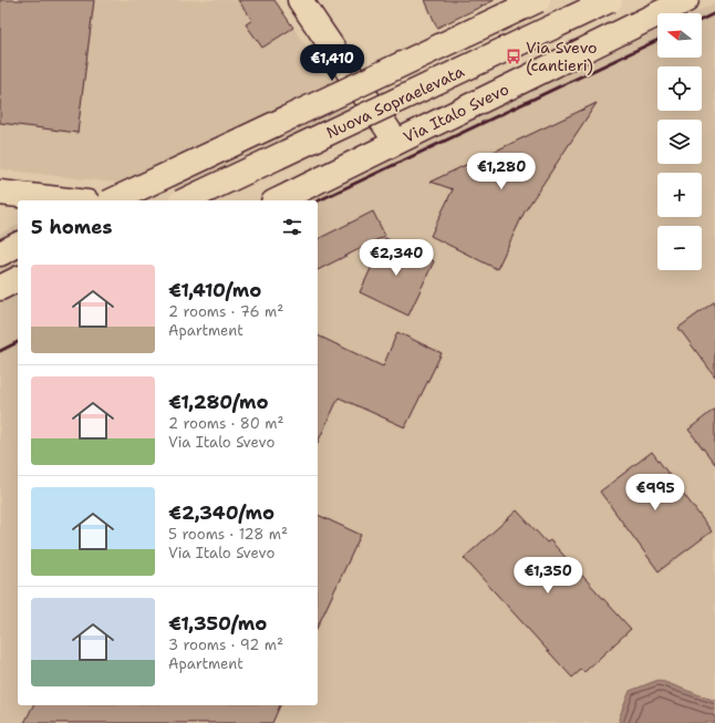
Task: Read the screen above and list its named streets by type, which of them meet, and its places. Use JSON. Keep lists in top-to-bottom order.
{
  "streets": {
    "main road": ["Nuova Sopraelevata", "Via Italo Svevo"]
  },
  "places": {
    "bus stop": ["Via Svevo (cantieri)"]
  },
  "north": "left",
  "page": {
    "map_buttons": ["+", "−"],
    "price": [
      "€1,410",
      "€1,280",
      "€2,340",
      "€995",
      "€1,350"
    ],
    "heading": "5 homes",
    "list": [
      {
        "name": "€1,410/mo",
        "note": "2 rooms · 76 m² · Apartment"
      },
      {
        "name": "€1,280/mo",
        "note": "2 rooms · 80 m² · Via Italo Svevo"
      },
      {
        "name": "€2,340/mo",
        "note": "5 rooms · 128 m² · Via Italo Svevo"
      },
      {
        "name": "€1,350/mo",
        "note": "3 rooms · 92 m² · Apartment"
      }
    ]
  }
}
